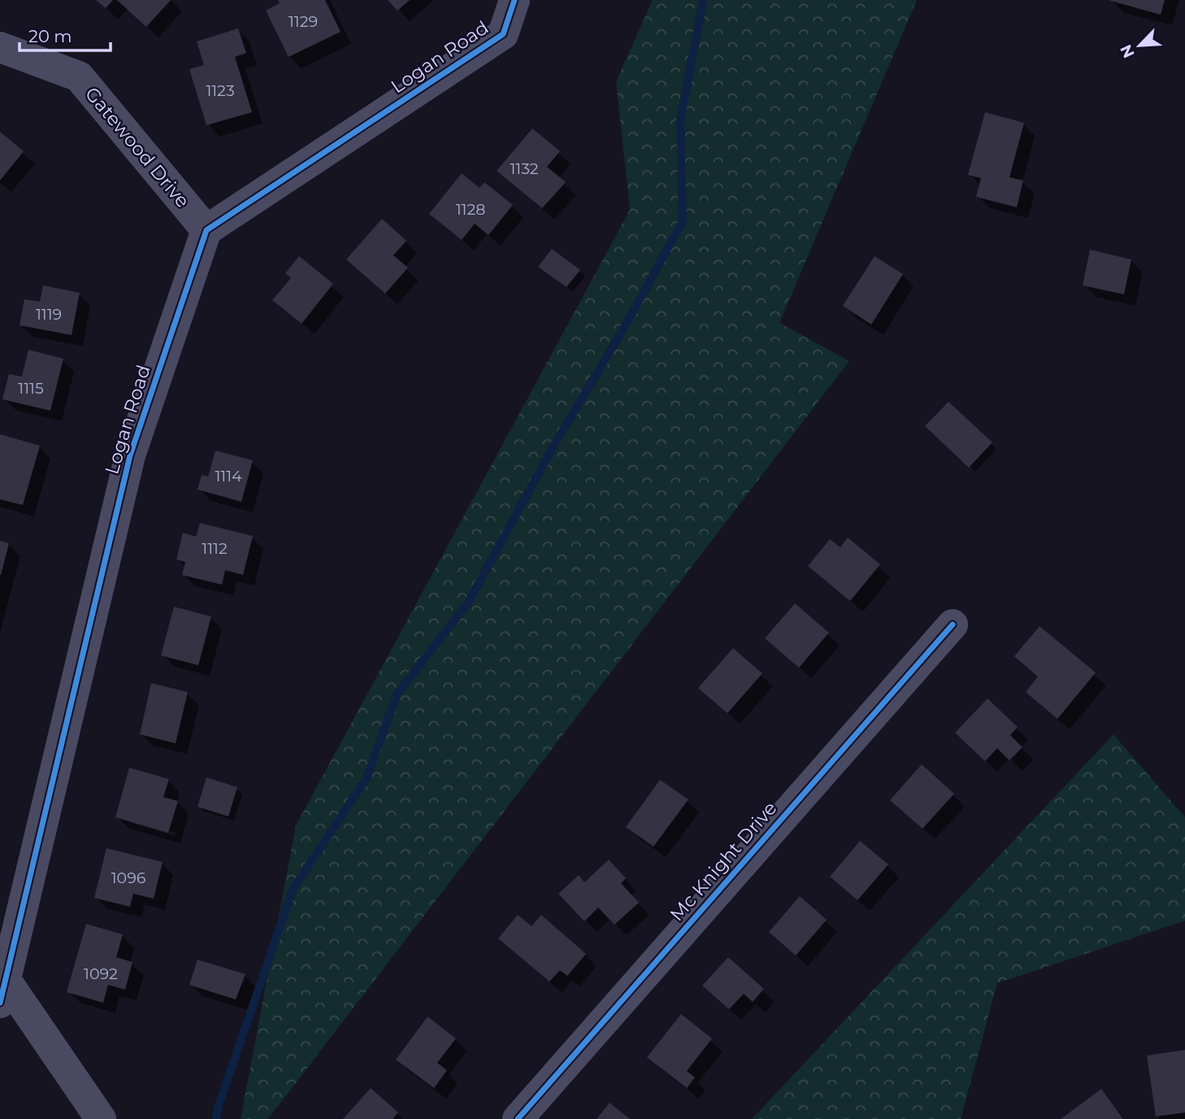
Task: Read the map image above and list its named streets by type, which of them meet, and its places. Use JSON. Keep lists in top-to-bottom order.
{
  "streets": {
    "street": ["Logan Road", "Gatewood Drive", "Mc Knight Drive"]
  },
  "crossings": [
    ["Logan Road", "Gatewood Drive"]
  ],
  "house_numbers": [
    "1129",
    "1123",
    "1132",
    "1128",
    "1119",
    "1115",
    "1114",
    "1112",
    "1096",
    "1092"
  ],
  "scale_bar": "20 m",
  "north": "bottom left"
}
